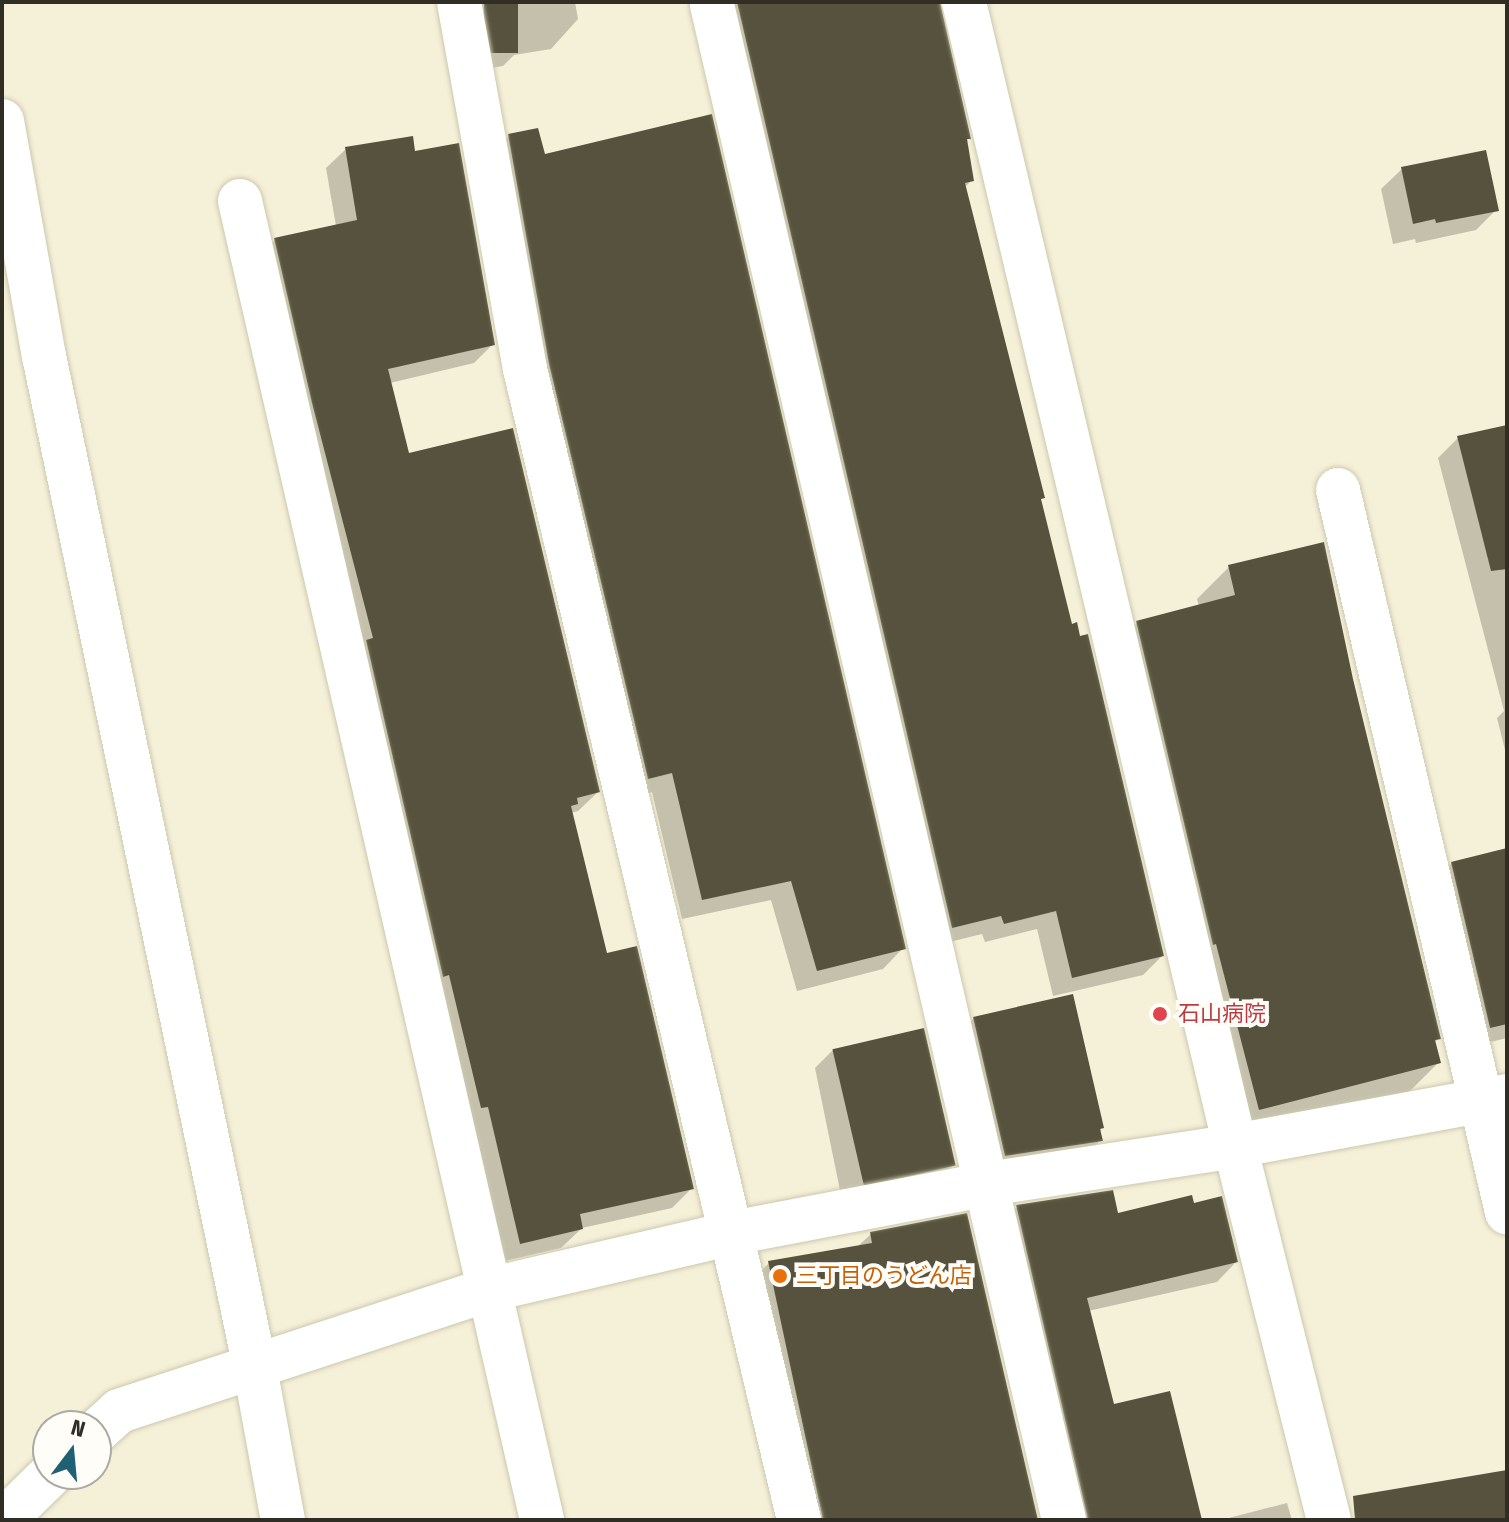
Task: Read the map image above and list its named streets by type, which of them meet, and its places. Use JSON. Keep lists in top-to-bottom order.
{
  "places": ["石山病院", "三丁目のうどん店"],
  "north": "top"
}
